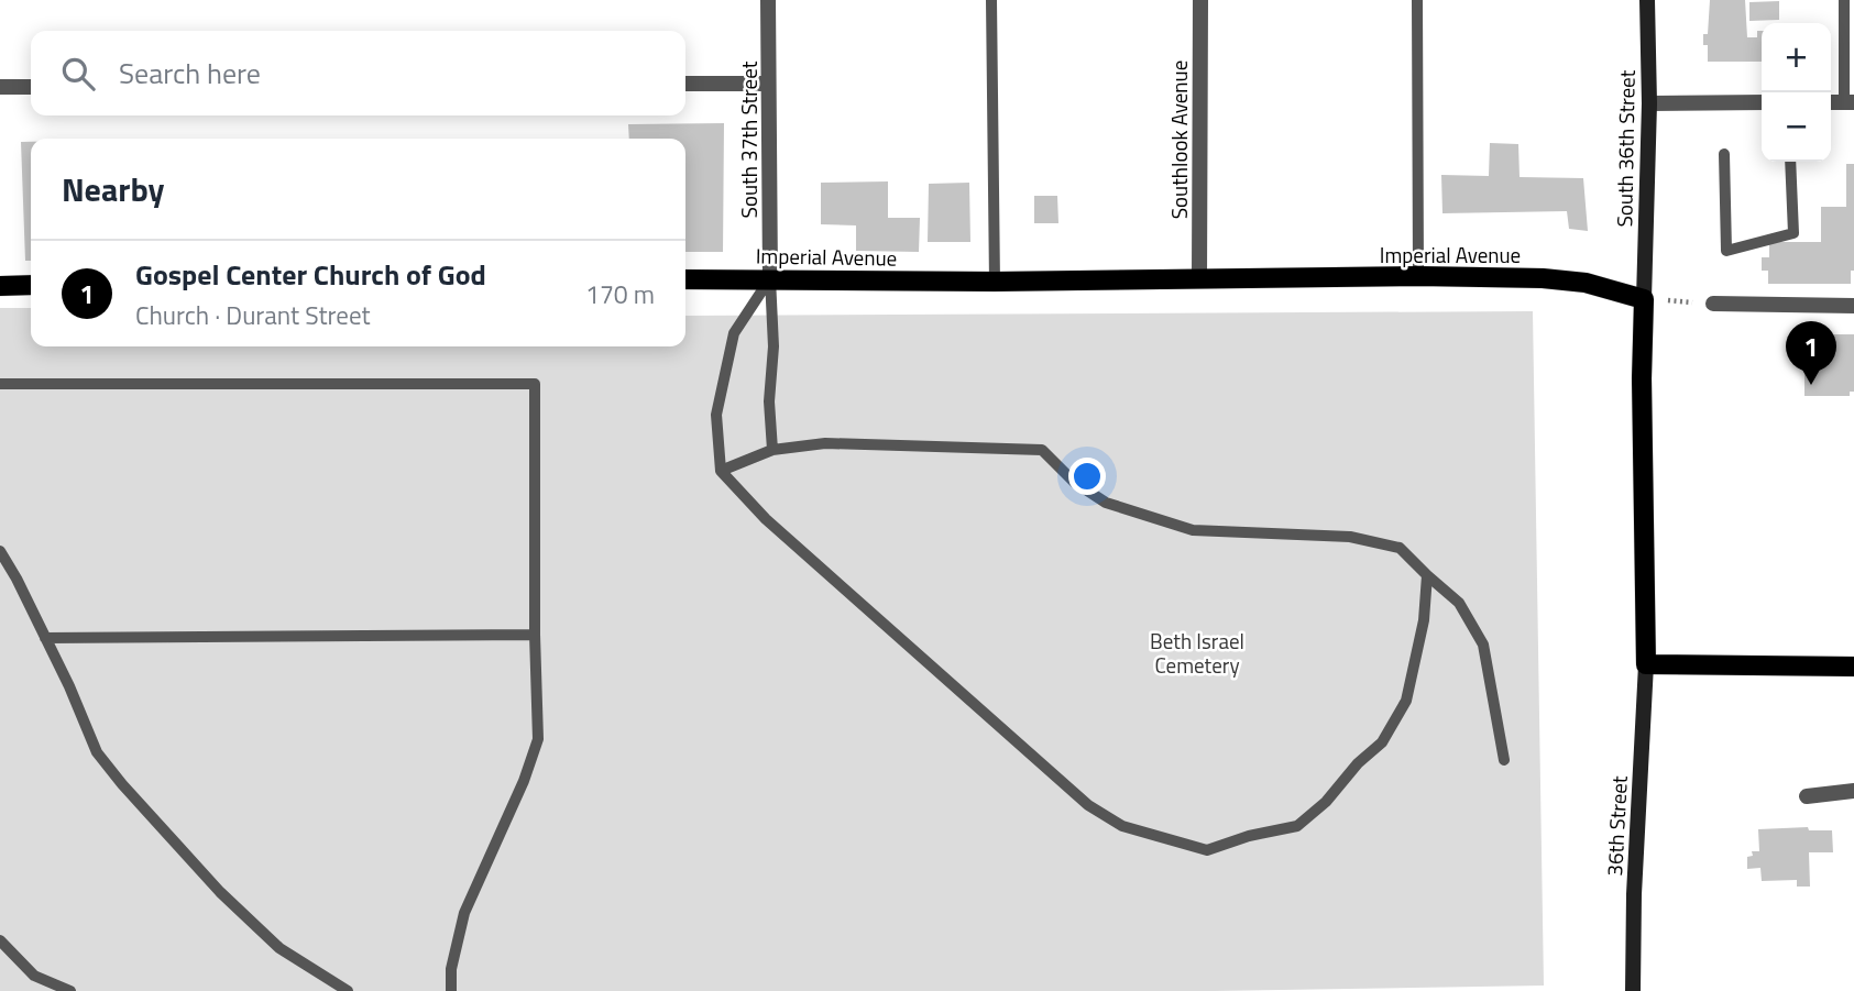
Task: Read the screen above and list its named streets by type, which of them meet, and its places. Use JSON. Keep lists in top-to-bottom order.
{
  "streets": {
    "main road": ["South 36th Street", "Imperial Avenue", "36th Street"],
    "street": ["South 37th Street", "Southlook Avenue"]
  },
  "crossings": [
    ["South 37th Street", "Imperial Avenue"],
    ["Southlook Avenue", "Imperial Avenue"],
    ["South 36th Street", "Imperial Avenue"]
  ],
  "parks": ["Beth Israel Cemetery"],
  "page": {
    "map_buttons": ["+", "−"],
    "search": "Search here",
    "heading": "Nearby",
    "list": [
      {
        "mark": "1",
        "name": "Gospel Center Church of God",
        "note": "Church · Durant Street",
        "value": "170 m"
      }
    ],
    "pins": "1"
  }
}
